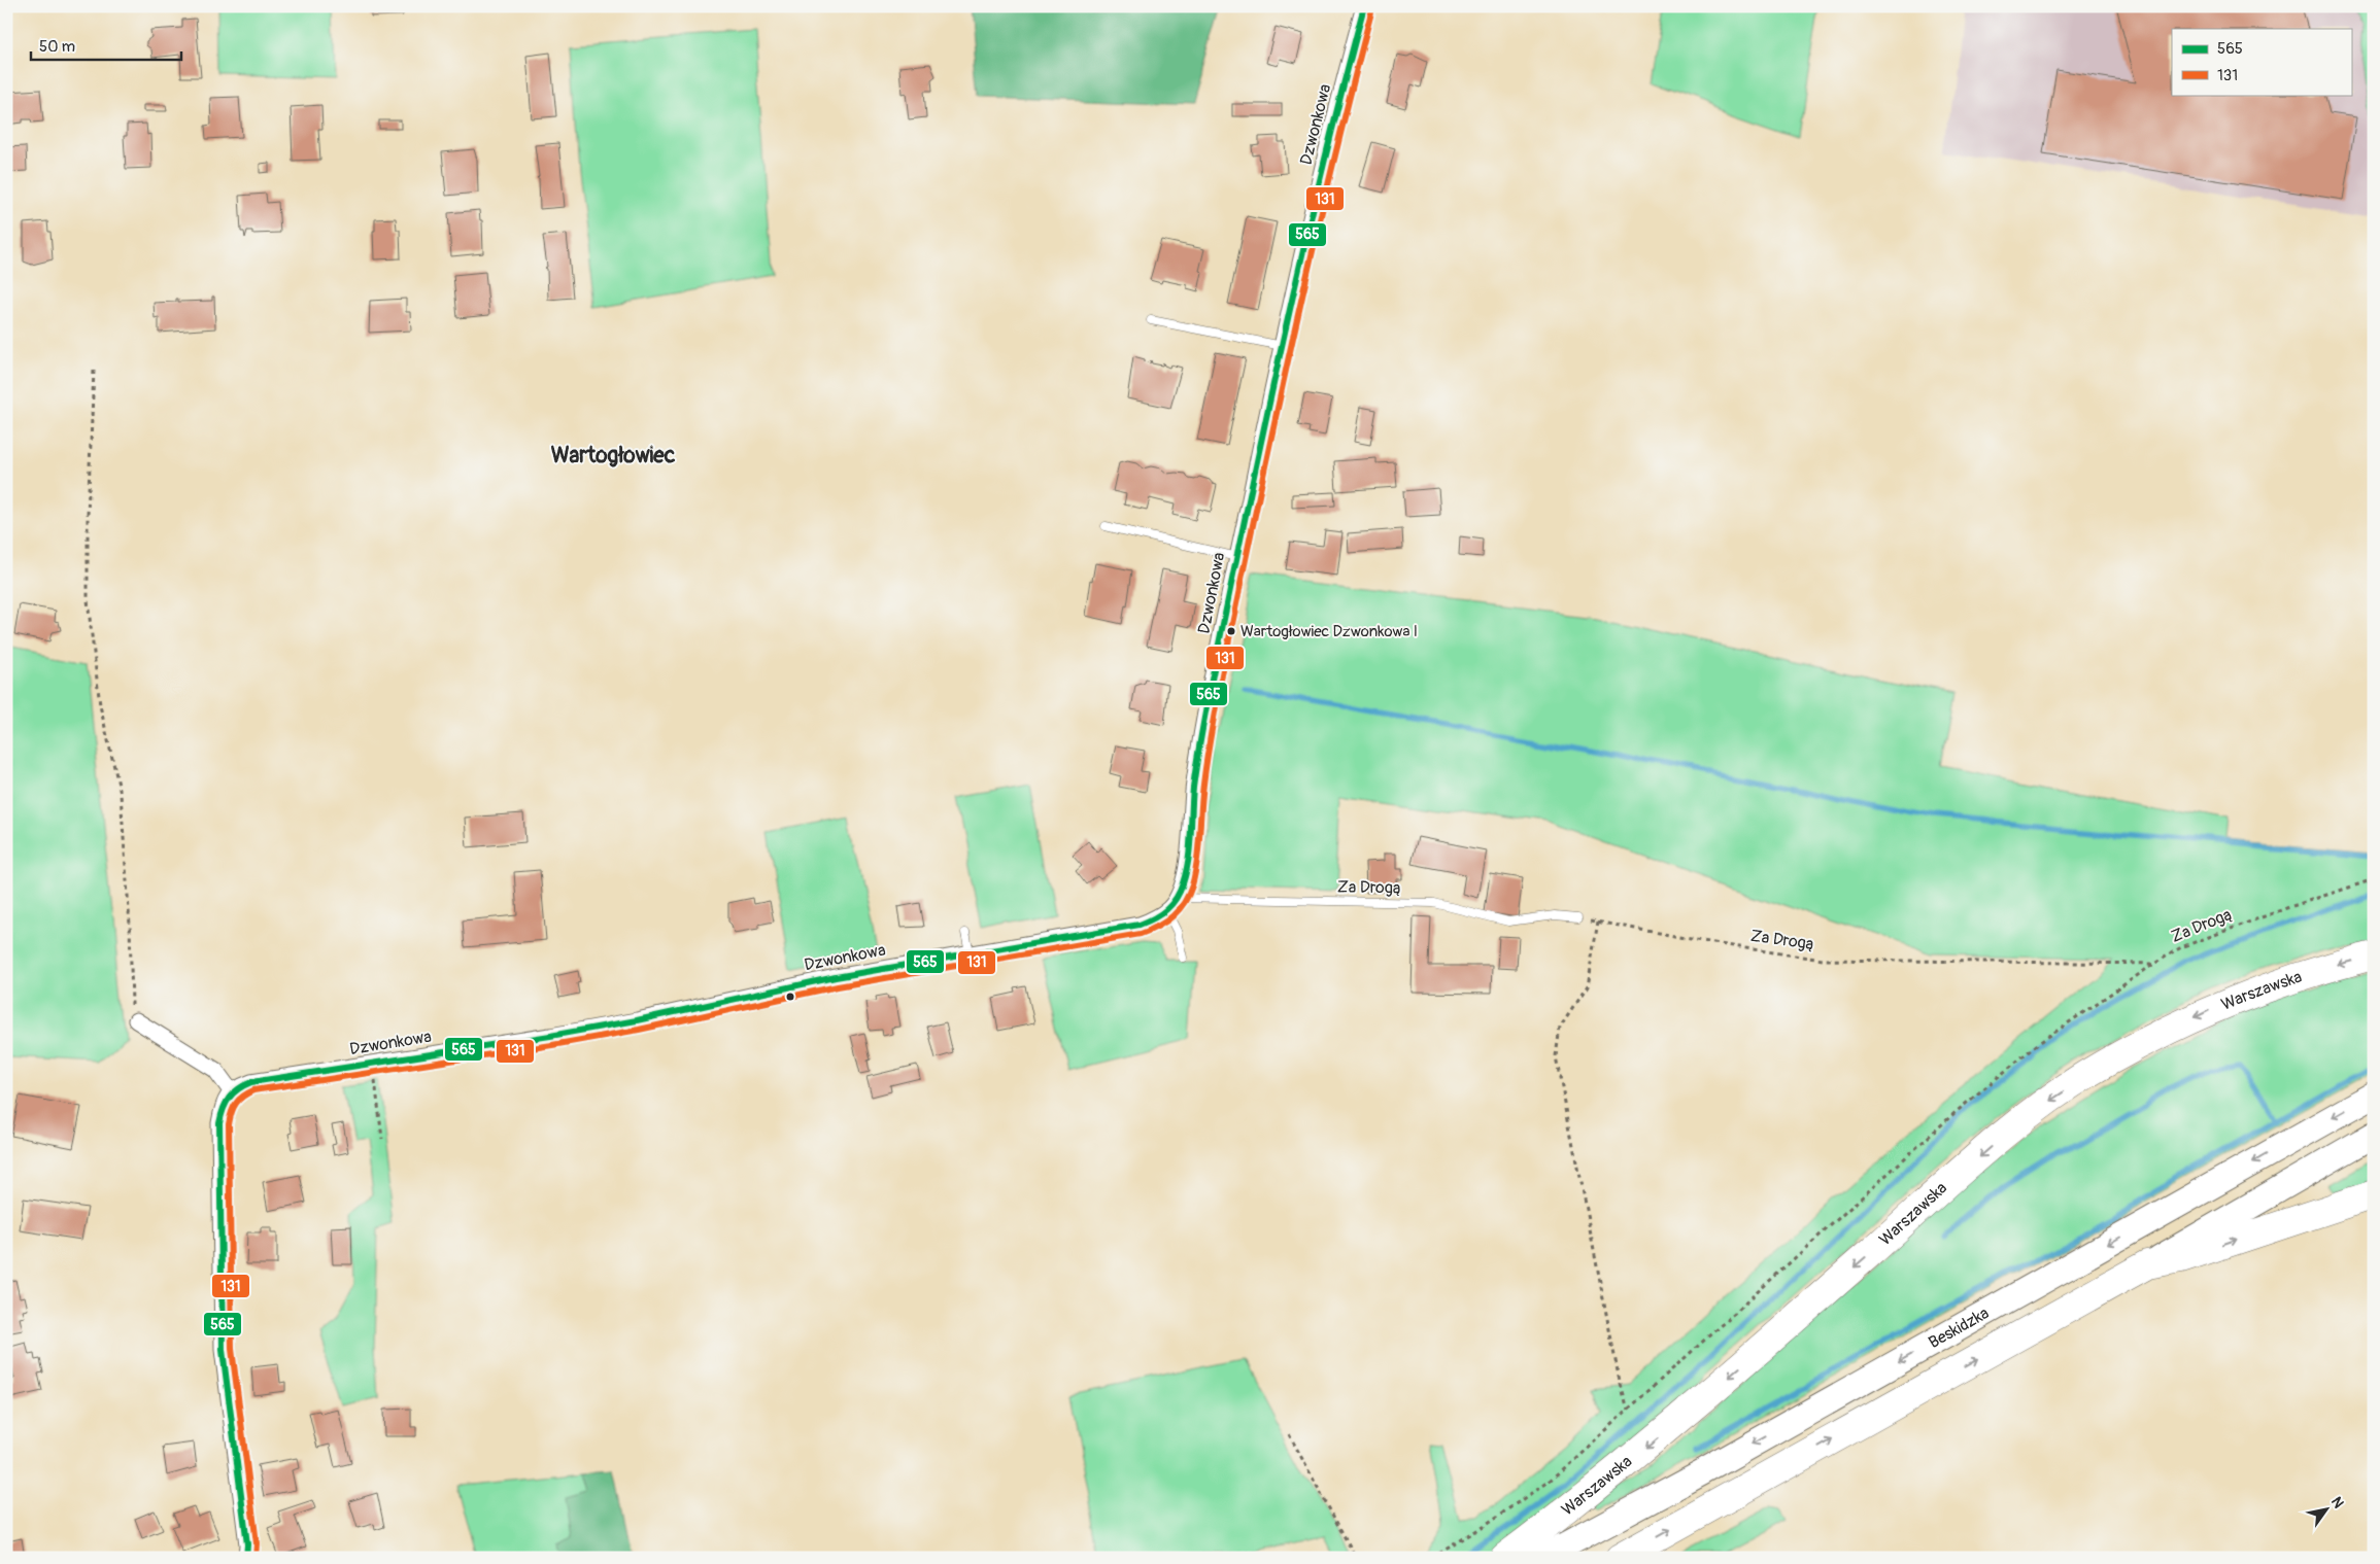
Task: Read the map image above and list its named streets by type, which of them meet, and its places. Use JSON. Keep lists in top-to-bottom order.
{
  "streets": {
    "highway": ["Warszawska"],
    "main road": ["Beskidzka"],
    "street": ["Dzwonkowa"],
    "lane": ["Za Drogą"]
  },
  "crossings": [
    ["Dzwonkowa", "Za Drogą"]
  ],
  "one_way": ["Beskidzka"],
  "districts": ["Wartogłowiec"],
  "places": ["Wartogłowiec Dzwonkowa I"],
  "lines": ["transit line 565", "transit line 131"],
  "legend": ["565", "131"],
  "scale_bar": "50 m",
  "north": "top right"
}
